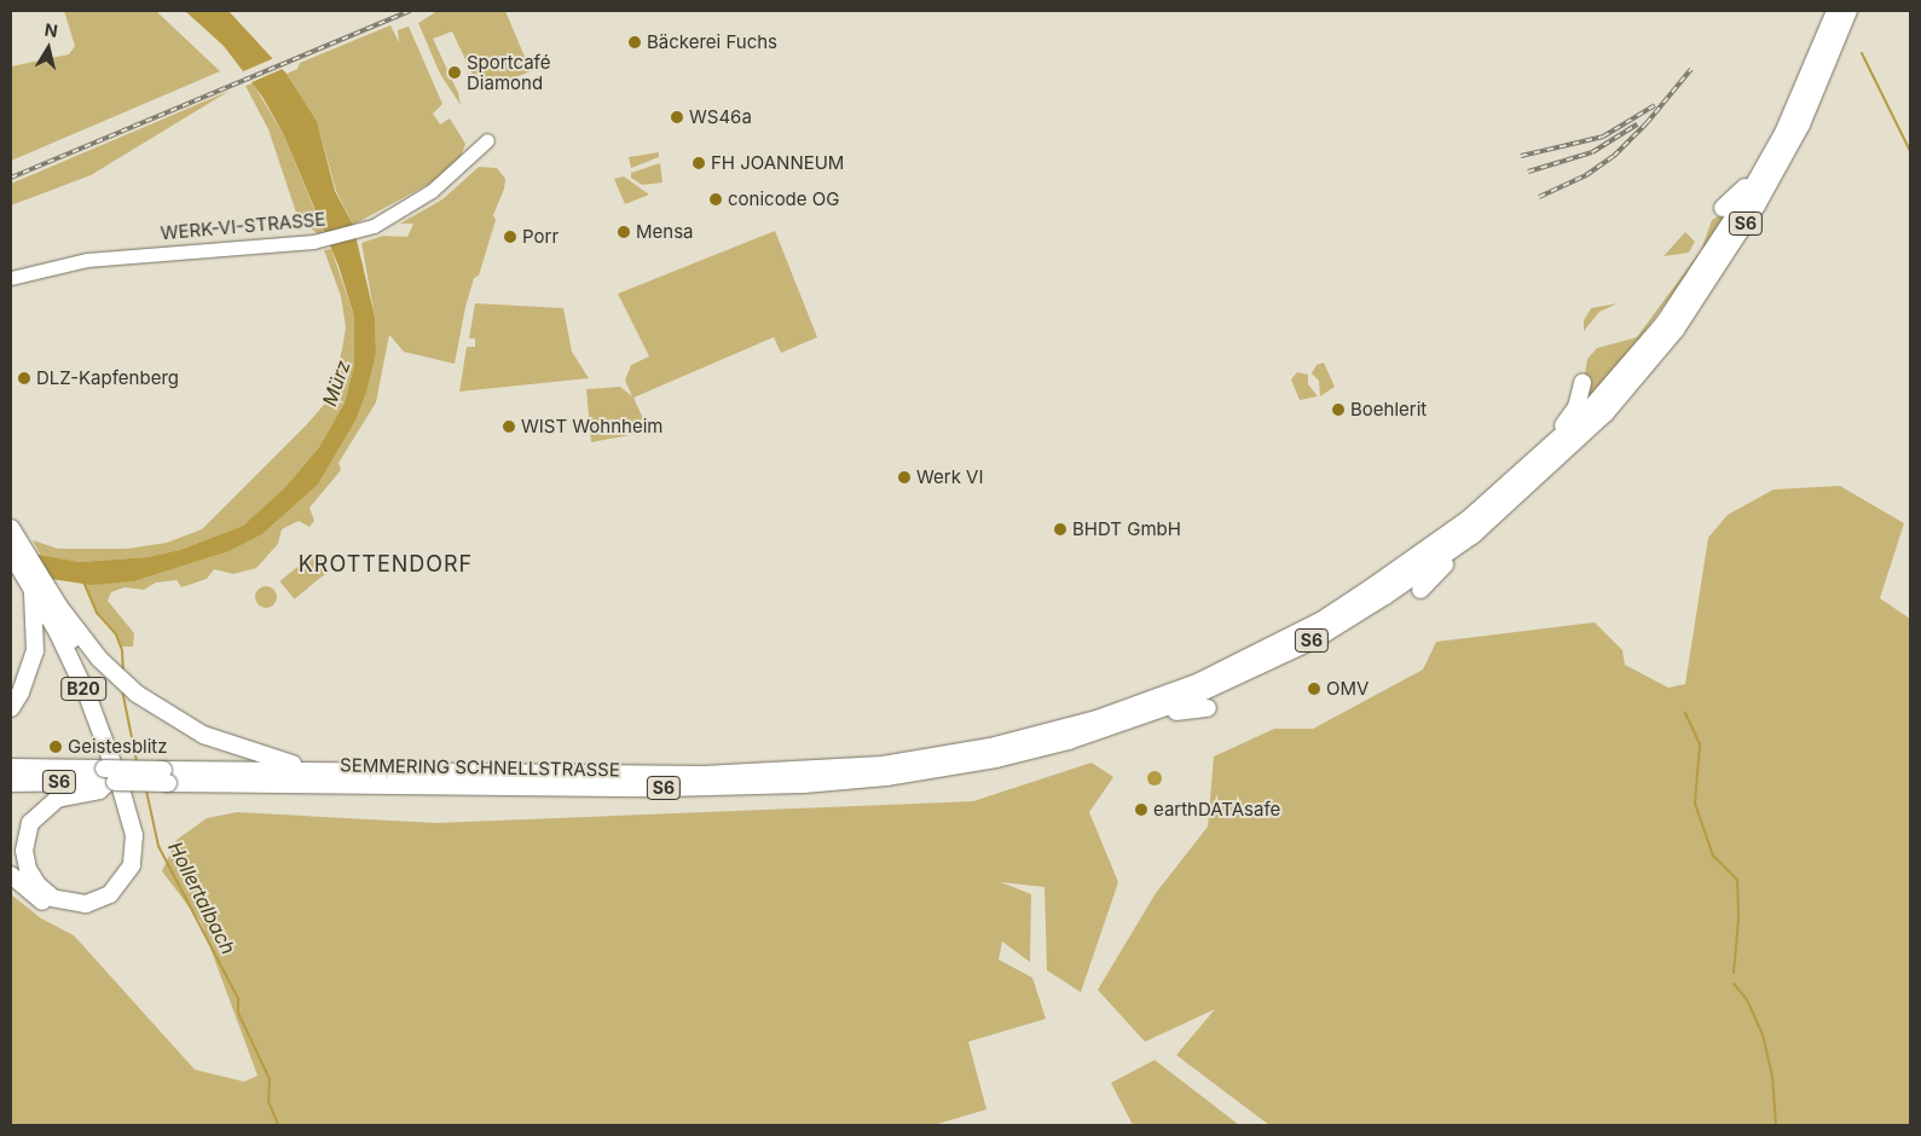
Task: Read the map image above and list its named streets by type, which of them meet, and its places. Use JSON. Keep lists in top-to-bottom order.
{
  "streets": {
    "highway": ["S6", "B20", "SEMMERING SCHNELLSTRASSE"],
    "main road": ["WERK-VI-STRASSE"]
  },
  "crossings": [
    ["B20", "SEMMERING SCHNELLSTRASSE"]
  ],
  "districts": ["KROTTENDORF"],
  "water": ["Mürz", "Hollertalbach"],
  "places": [
    "Bäckerei Fuchs",
    "Sportcafé Diamond",
    "WS46a",
    "FH JOANNEUM",
    "conicode OG",
    "Mensa",
    "Porr",
    "DLZ-Kapfenberg",
    "Boehlerit",
    "WIST Wohnheim",
    "Werk VI",
    "BHDT GmbH",
    "OMV",
    "Geistesblitz",
    "earthDATAsafe"
  ],
  "north": "top"
}
